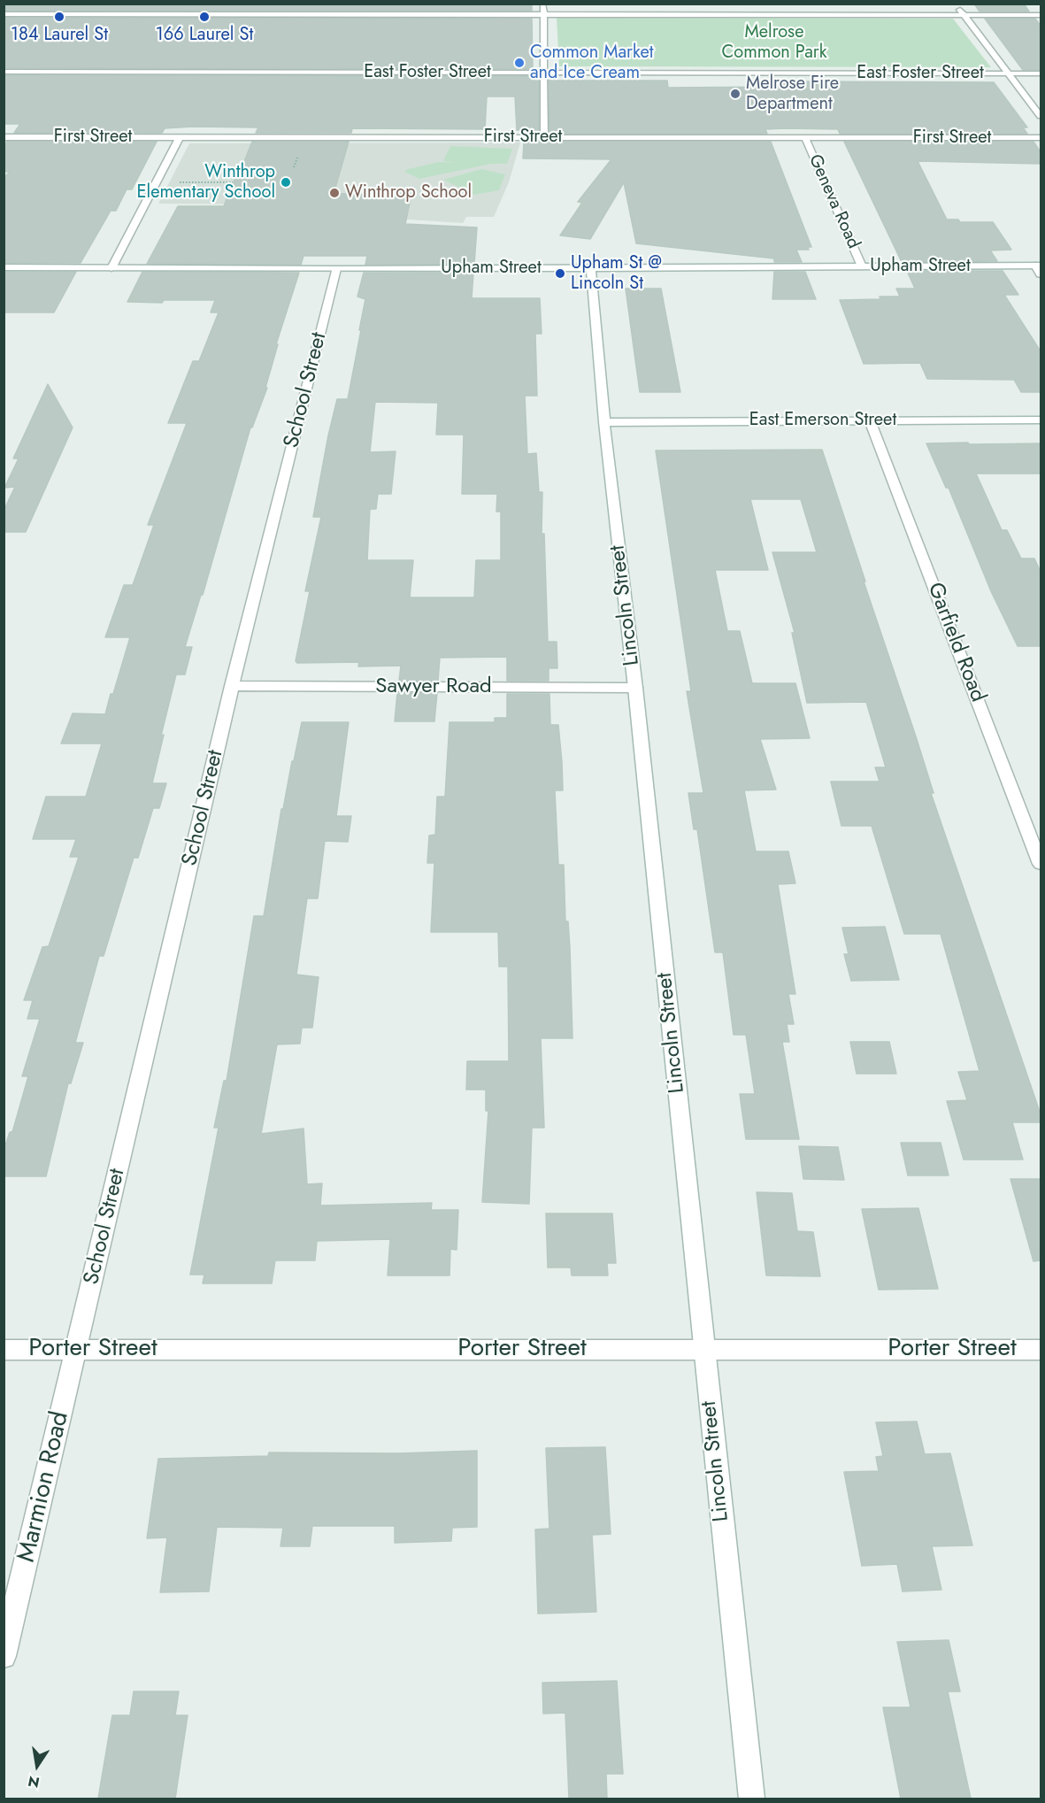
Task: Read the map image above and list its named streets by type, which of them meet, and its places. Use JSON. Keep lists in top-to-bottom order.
{
  "streets": {
    "street": [
      "East Foster Street",
      "First Street",
      "Geneva Road",
      "Upham Street",
      "School Street",
      "East Emerson Street",
      "Lincoln Street",
      "Garfield Road",
      "Sawyer Road",
      "Porter Street",
      "Marmion Road"
    ]
  },
  "crossings": [
    ["First Street", "Geneva Road"],
    ["Geneva Road", "Upham Street"],
    ["Upham Street", "School Street"],
    ["Upham Street", "Lincoln Street"],
    ["School Street", "Sawyer Road"],
    ["School Street", "Porter Street"],
    ["School Street", "Marmion Road"],
    ["East Emerson Street", "Lincoln Street"],
    ["East Emerson Street", "Garfield Road"],
    ["Lincoln Street", "Sawyer Road"],
    ["Lincoln Street", "Porter Street"],
    ["Porter Street", "Marmion Road"]
  ],
  "parks": ["Melrose Common Park"],
  "places": [
    "184 Laurel St",
    "166 Laurel St",
    "Common Market and Ice Cream",
    "Melrose Fire Department",
    "Winthrop Elementary School",
    "Winthrop School",
    "Upham St @ Lincoln St"
  ],
  "north": "bottom"
}
